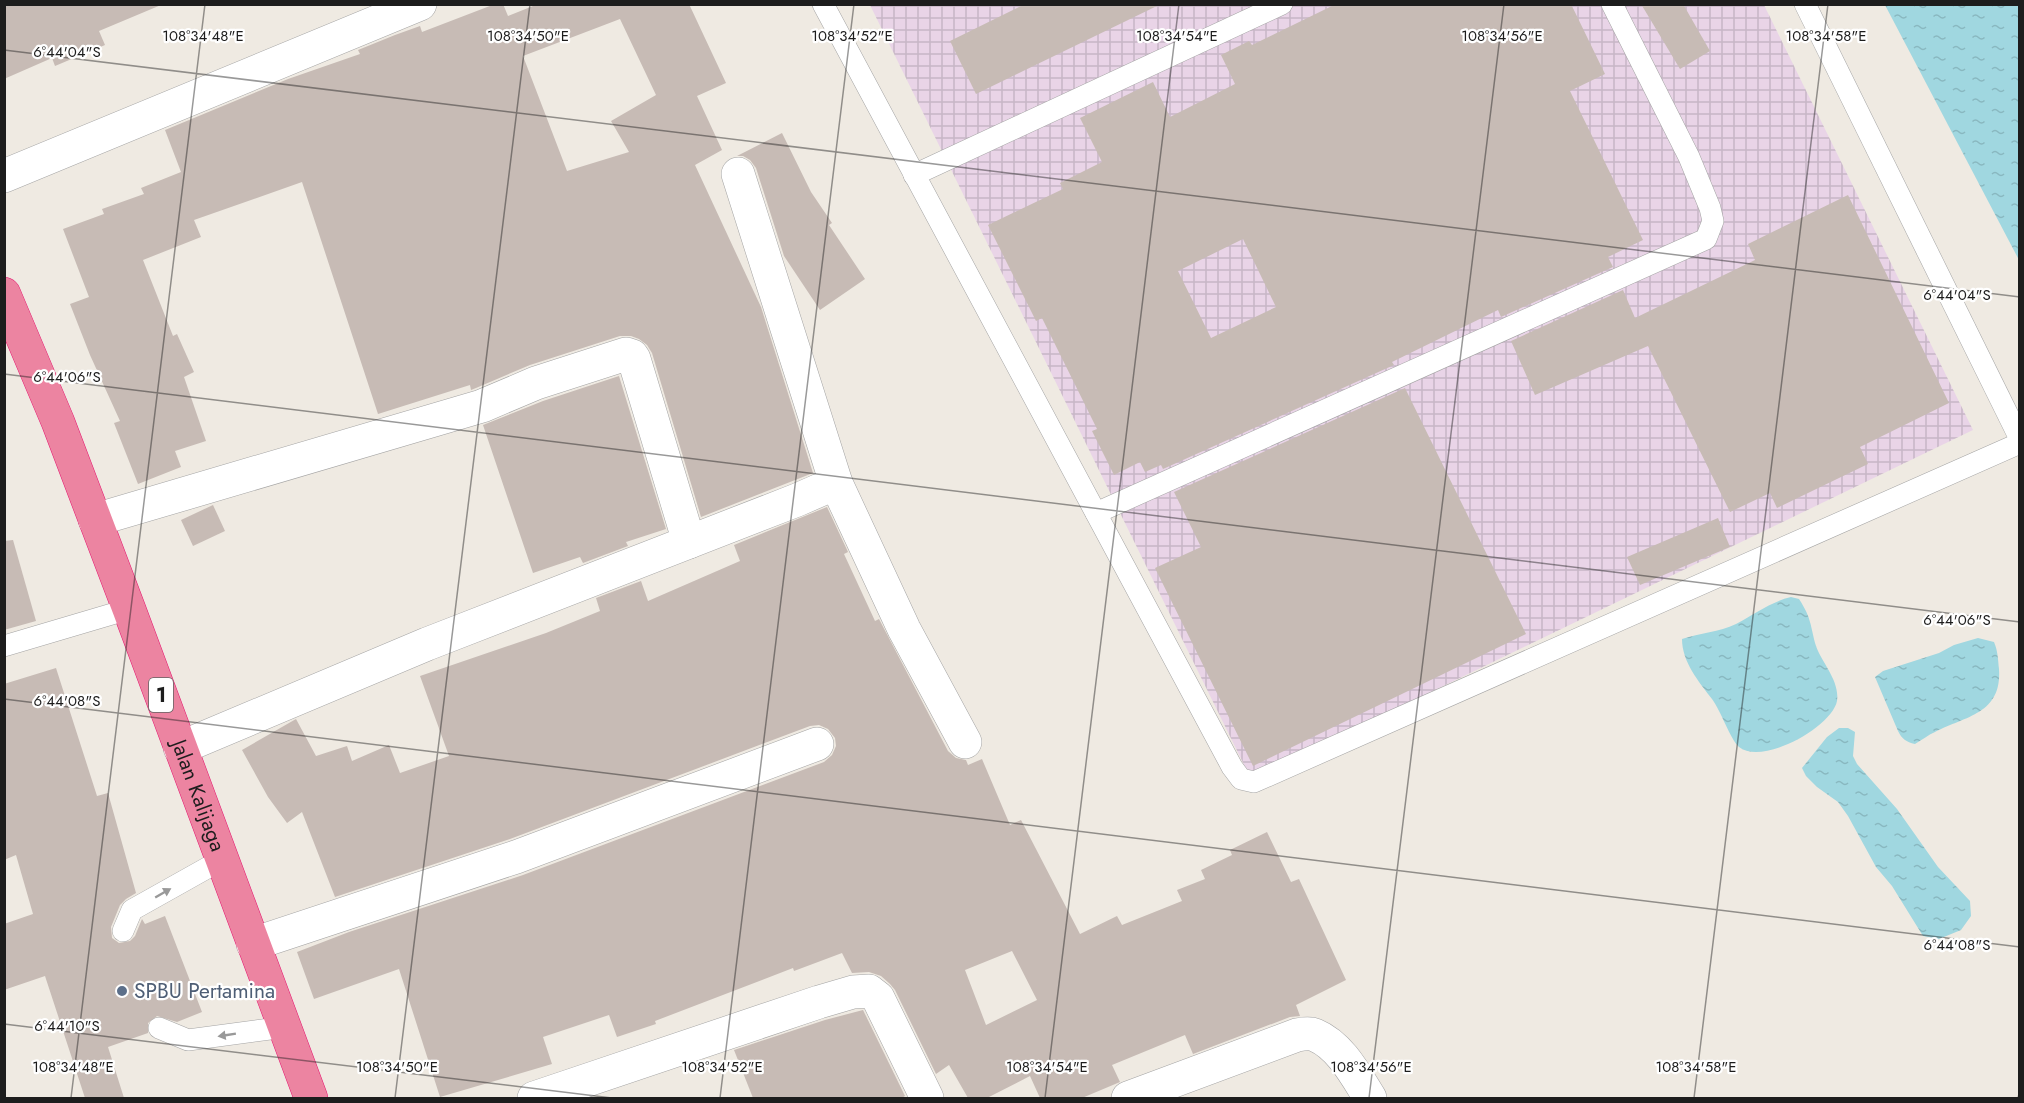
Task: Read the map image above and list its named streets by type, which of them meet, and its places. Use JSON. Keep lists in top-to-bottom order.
{
  "streets": {
    "highway": ["1", "Jalan Kalijaga"]
  },
  "places": ["SPBU Pertamina"],
  "coordinates": [
    "108°34'48\"E",
    "108°34'50\"E",
    "108°34'52\"E",
    "108°34'54\"E",
    "108°34'56\"E",
    "108°34'58\"E",
    "6°44'04\"S",
    "6°44'06\"S",
    "6°44'08\"S",
    "6°44'10\"S"
  ]
}
